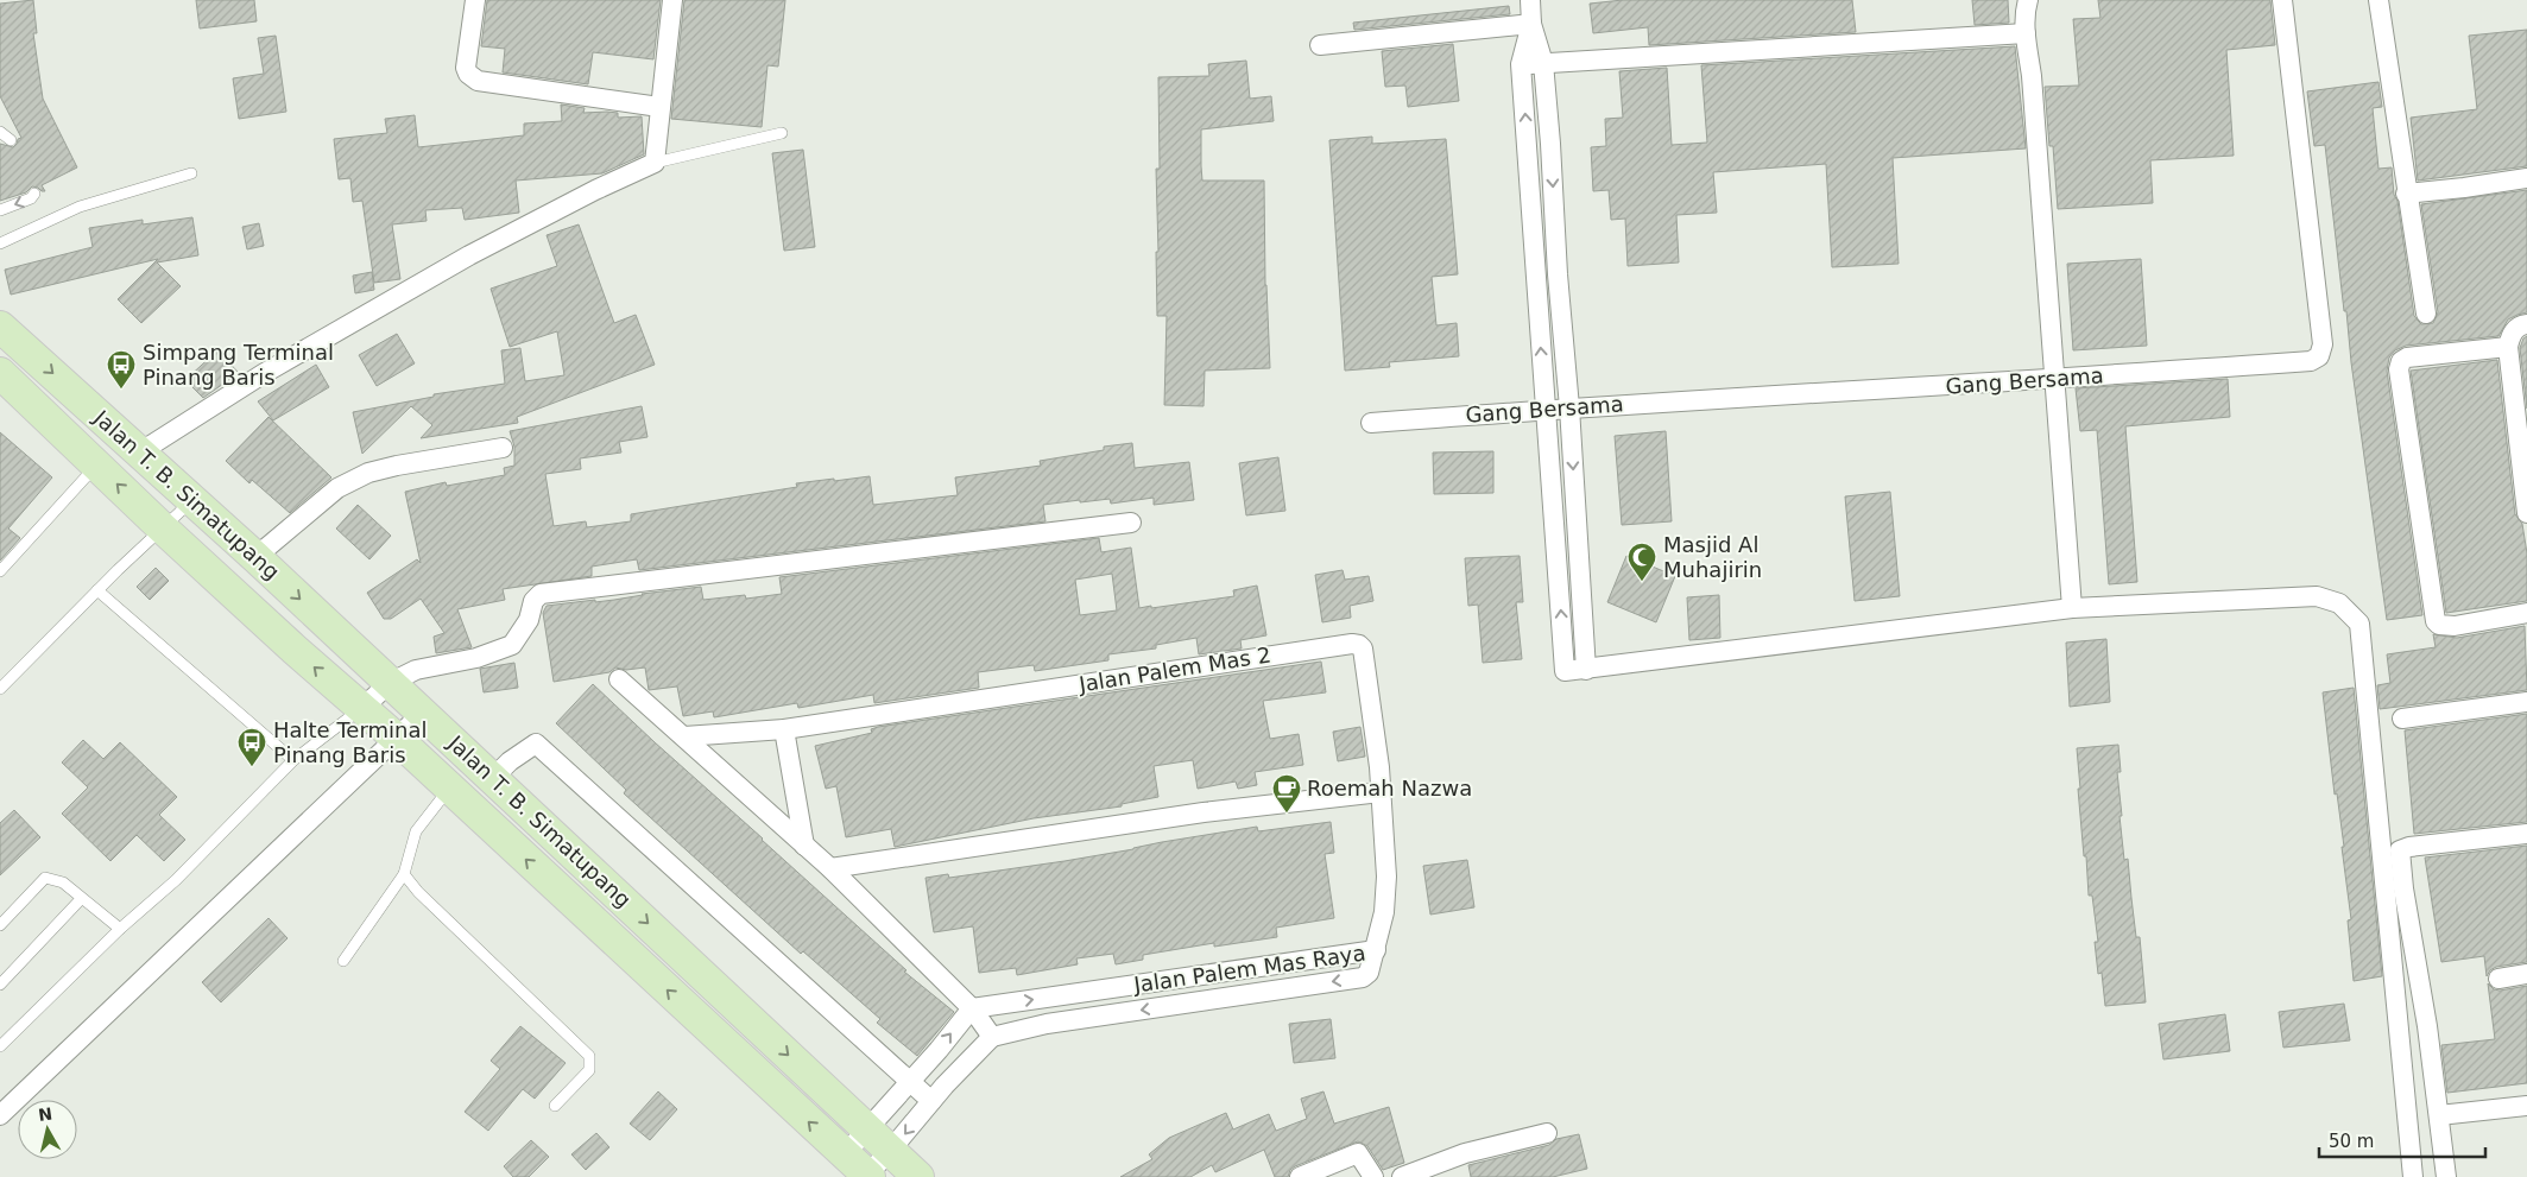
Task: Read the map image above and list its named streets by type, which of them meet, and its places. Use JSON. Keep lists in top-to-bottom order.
{
  "streets": {
    "main road": ["Jalan T. B. Simatupang"],
    "street": ["Gang Bersama", "Jalan Palem Mas 2", "Jalan Palem Mas Raya"]
  },
  "crossings": [
    ["Jalan Palem Mas 2", "Jalan Palem Mas Raya"]
  ],
  "places": {
    "bus stop": ["Simpang Terminal Pinang Baris", "Halte Terminal Pinang Baris"],
    "mosque": ["Masjid Al Muhajirin"],
    "cafe": ["Roemah Nazwa"]
  },
  "scale_bar": "50 m",
  "north": "top"
}
